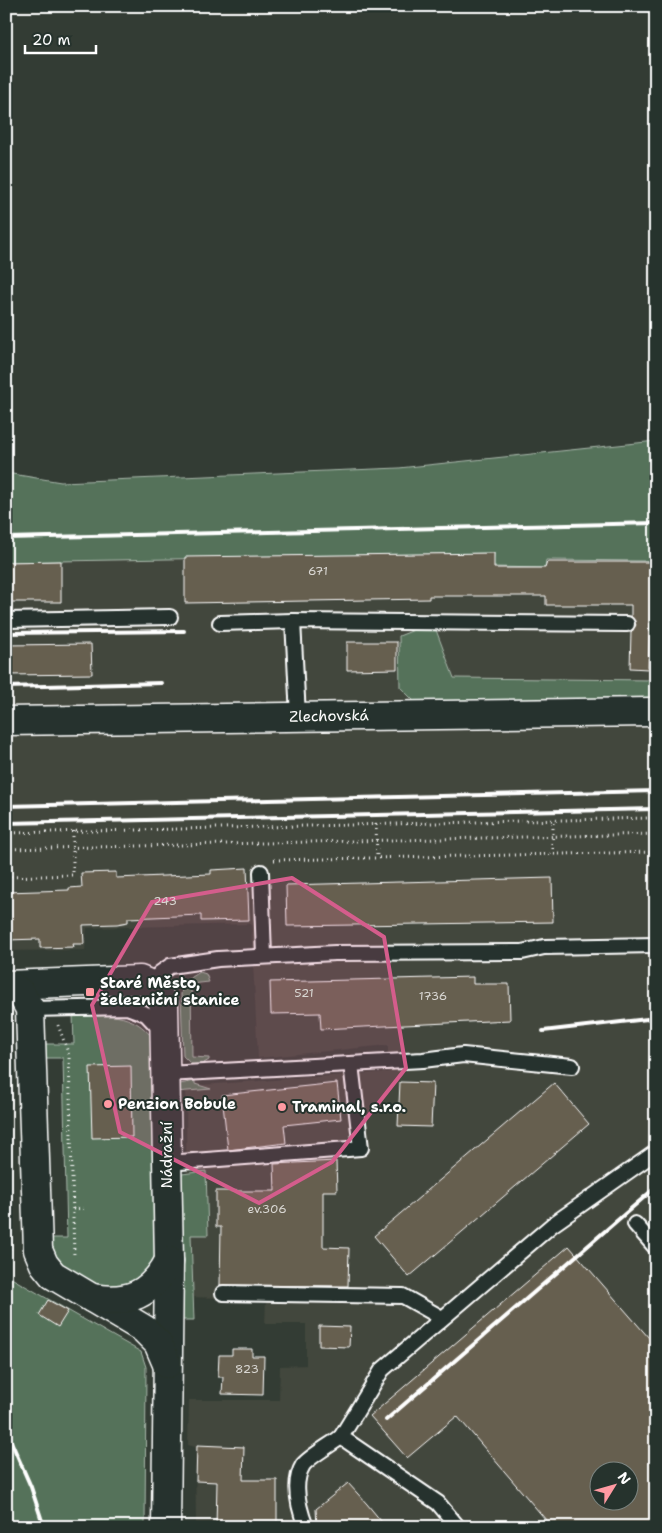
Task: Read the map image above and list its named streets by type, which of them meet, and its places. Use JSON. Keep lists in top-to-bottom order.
{
  "streets": {
    "street": ["Zlechovská", "Nádražní"]
  },
  "places": {
    "transit": ["Staré Město, železniční stanice"],
    "other": ["Penzion Bobule", "Traminal, s.r.o."]
  },
  "house_numbers": [
    "671",
    "243",
    "521",
    "1736",
    "ev.306",
    "823"
  ],
  "scale_bar": "20 m",
  "north": "top right"
}
